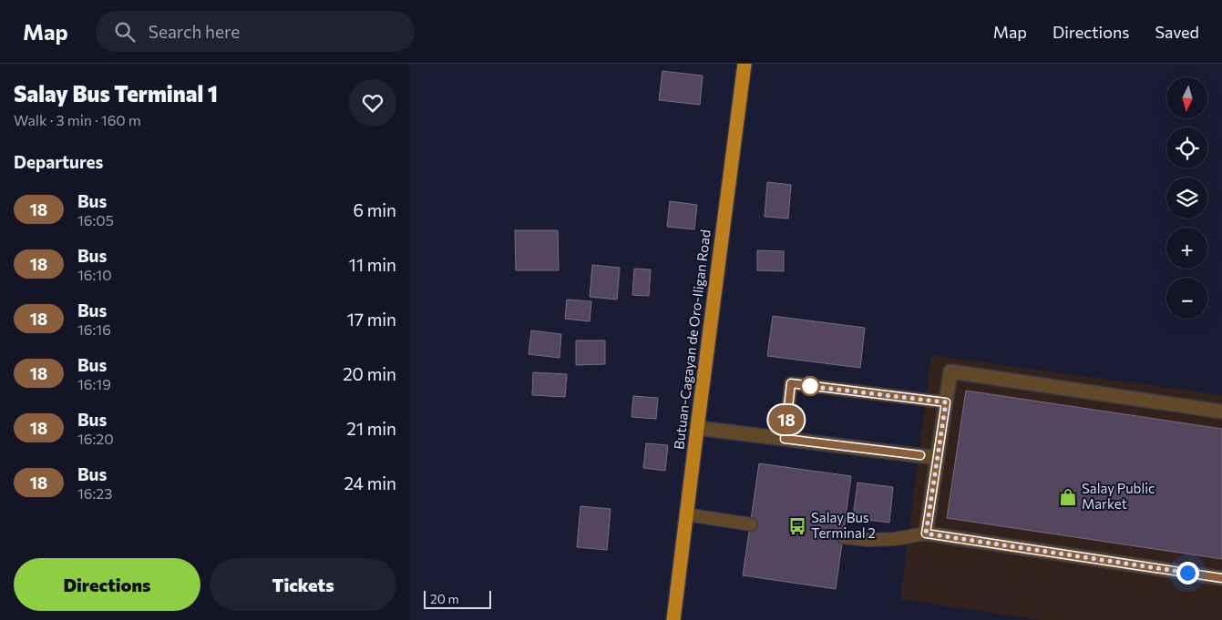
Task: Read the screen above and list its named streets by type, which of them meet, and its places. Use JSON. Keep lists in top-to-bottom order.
{
  "streets": {
    "highway": ["Butuan-Cagayan de Oro-Iligan Road"]
  },
  "places": {
    "shop": ["Salay Public Market"],
    "bus stop": ["Salay Bus Terminal 2"]
  },
  "lines": ["bus line 18"],
  "scale_bar": "20 m",
  "north": "bottom",
  "page": {
    "header": "Map",
    "search": "Search here",
    "nav": ["Map", "Directions", "Saved"],
    "heading": [
      ["Salay Bus Terminal 1", "Walk · 3 min · 160 m"],
      "Departures"
    ],
    "on_map": "18",
    "map_buttons": ["+", "−"],
    "list": [
      {
        "mark": "18",
        "name": "Bus",
        "note": "16:05",
        "value": "6 min"
      },
      {
        "mark": "18",
        "name": "Bus",
        "note": "16:10",
        "value": "11 min"
      },
      {
        "mark": "18",
        "name": "Bus",
        "note": "16:16",
        "value": "17 min"
      },
      {
        "mark": "18",
        "name": "Bus",
        "note": "16:19",
        "value": "20 min"
      },
      {
        "mark": "18",
        "name": "Bus",
        "note": "16:20",
        "value": "21 min"
      },
      {
        "mark": "18",
        "name": "Bus",
        "note": "16:23",
        "value": "24 min"
      }
    ],
    "buttons": ["Directions", "Tickets"],
    "scale": "20 m"
  }
}
